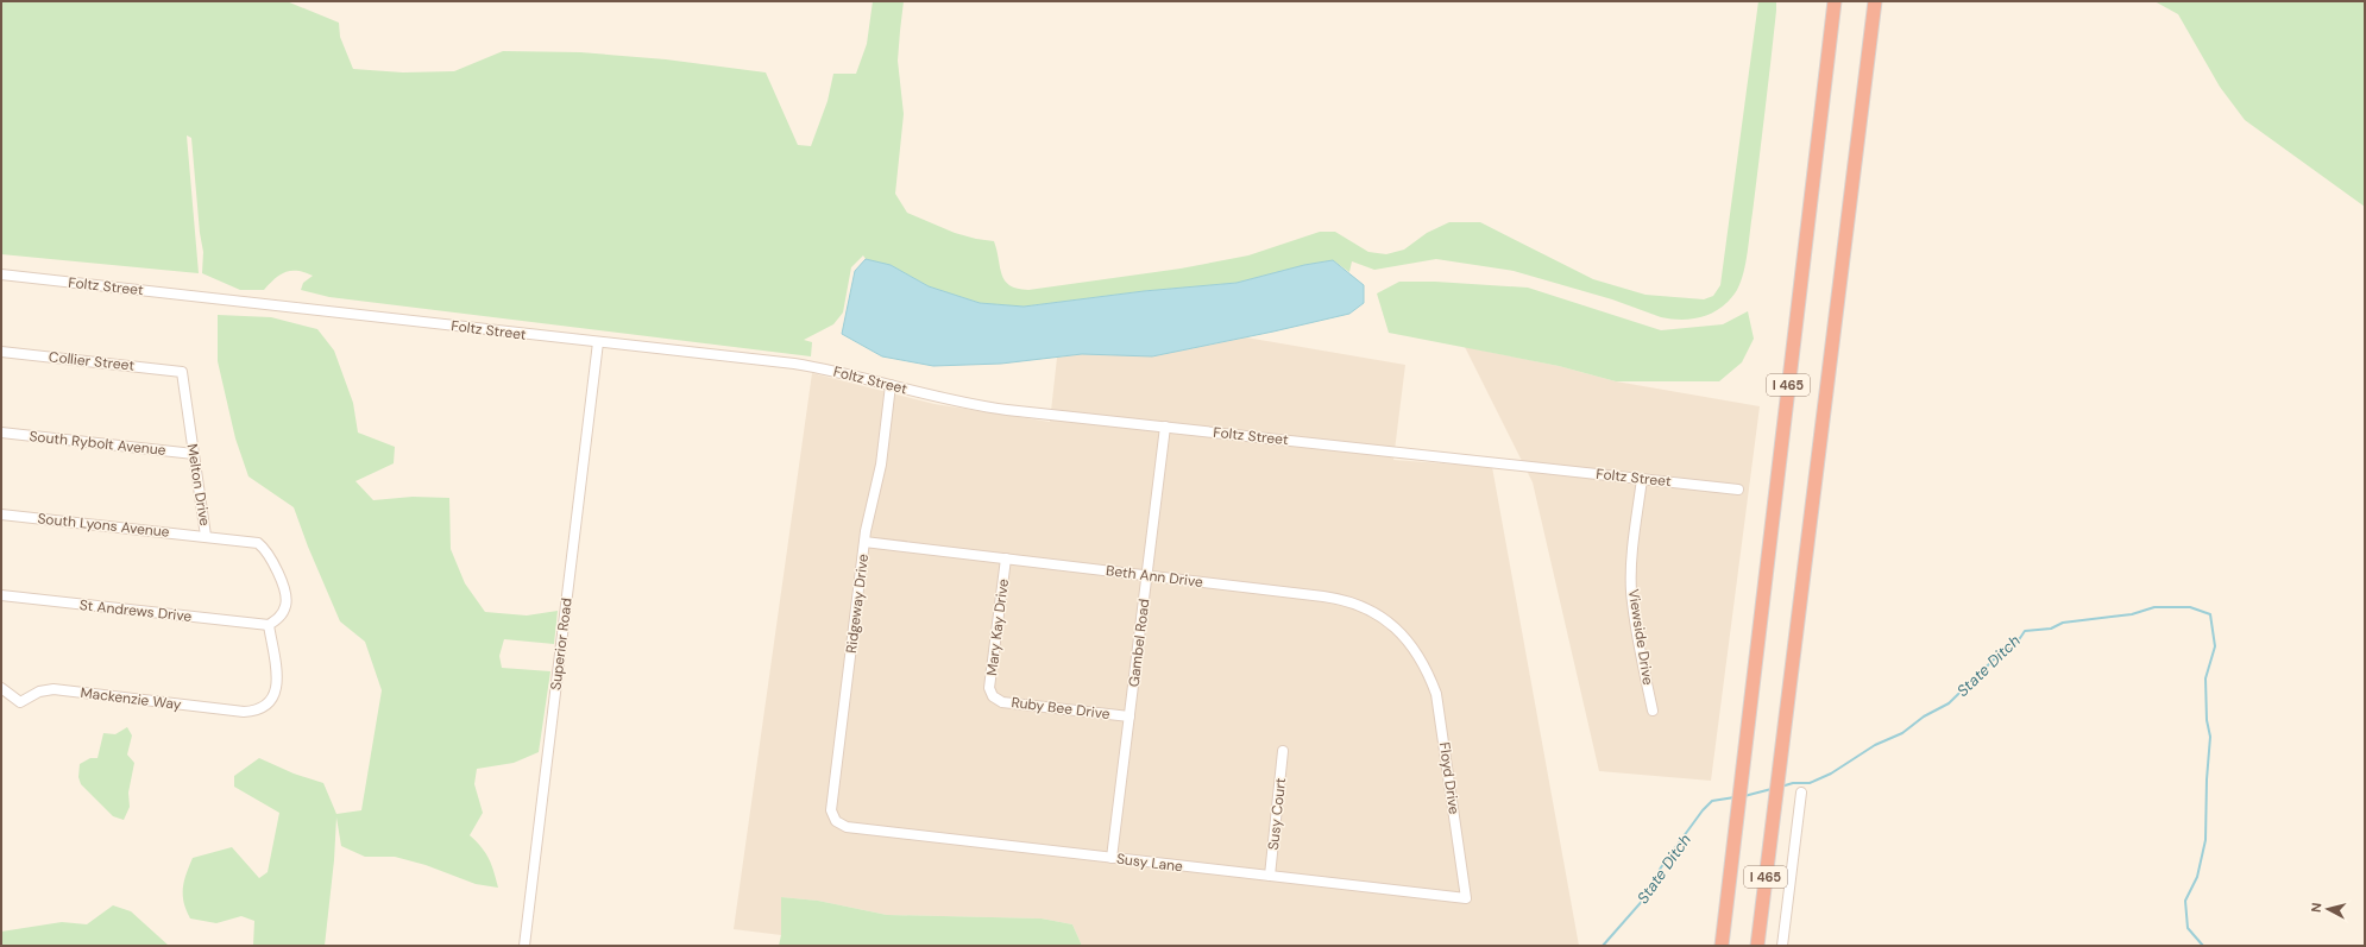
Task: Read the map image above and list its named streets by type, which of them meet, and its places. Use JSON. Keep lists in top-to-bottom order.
{
  "streets": {
    "highway": ["I 465"],
    "street": [
      "Foltz Street",
      "Collier Street",
      "South Rybolt Avenue",
      "Melton Drive",
      "South Lyons Avenue",
      "Beth Ann Drive",
      "Ridgeway Drive",
      "St Andrews Drive",
      "Mary Kay Drive",
      "Viewside Drive",
      "Gambel Road",
      "Superior Road",
      "Mackenzie Way",
      "Ruby Bee Drive",
      "Floyd Drive",
      "Susy Court",
      "Susy Lane"
    ]
  },
  "crossings": [
    ["Foltz Street", "Ridgeway Drive"],
    ["Foltz Street", "Viewside Drive"],
    ["Foltz Street", "Gambel Road"],
    ["Foltz Street", "Superior Road"],
    ["Collier Street", "Melton Drive"],
    ["South Rybolt Avenue", "Melton Drive"],
    ["Melton Drive", "South Lyons Avenue"],
    ["Melton Drive", "St Andrews Drive"],
    ["Melton Drive", "Mackenzie Way"],
    ["Beth Ann Drive", "Ridgeway Drive"],
    ["Beth Ann Drive", "Mary Kay Drive"],
    ["Beth Ann Drive", "Gambel Road"],
    ["Beth Ann Drive", "Floyd Drive"],
    ["Ridgeway Drive", "Susy Lane"],
    ["St Andrews Drive", "Mackenzie Way"],
    ["Mary Kay Drive", "Ruby Bee Drive"],
    ["Gambel Road", "Ruby Bee Drive"],
    ["Gambel Road", "Susy Lane"],
    ["Floyd Drive", "Susy Lane"],
    ["Susy Court", "Susy Lane"]
  ],
  "water": ["State Ditch"],
  "north": "left"
}
